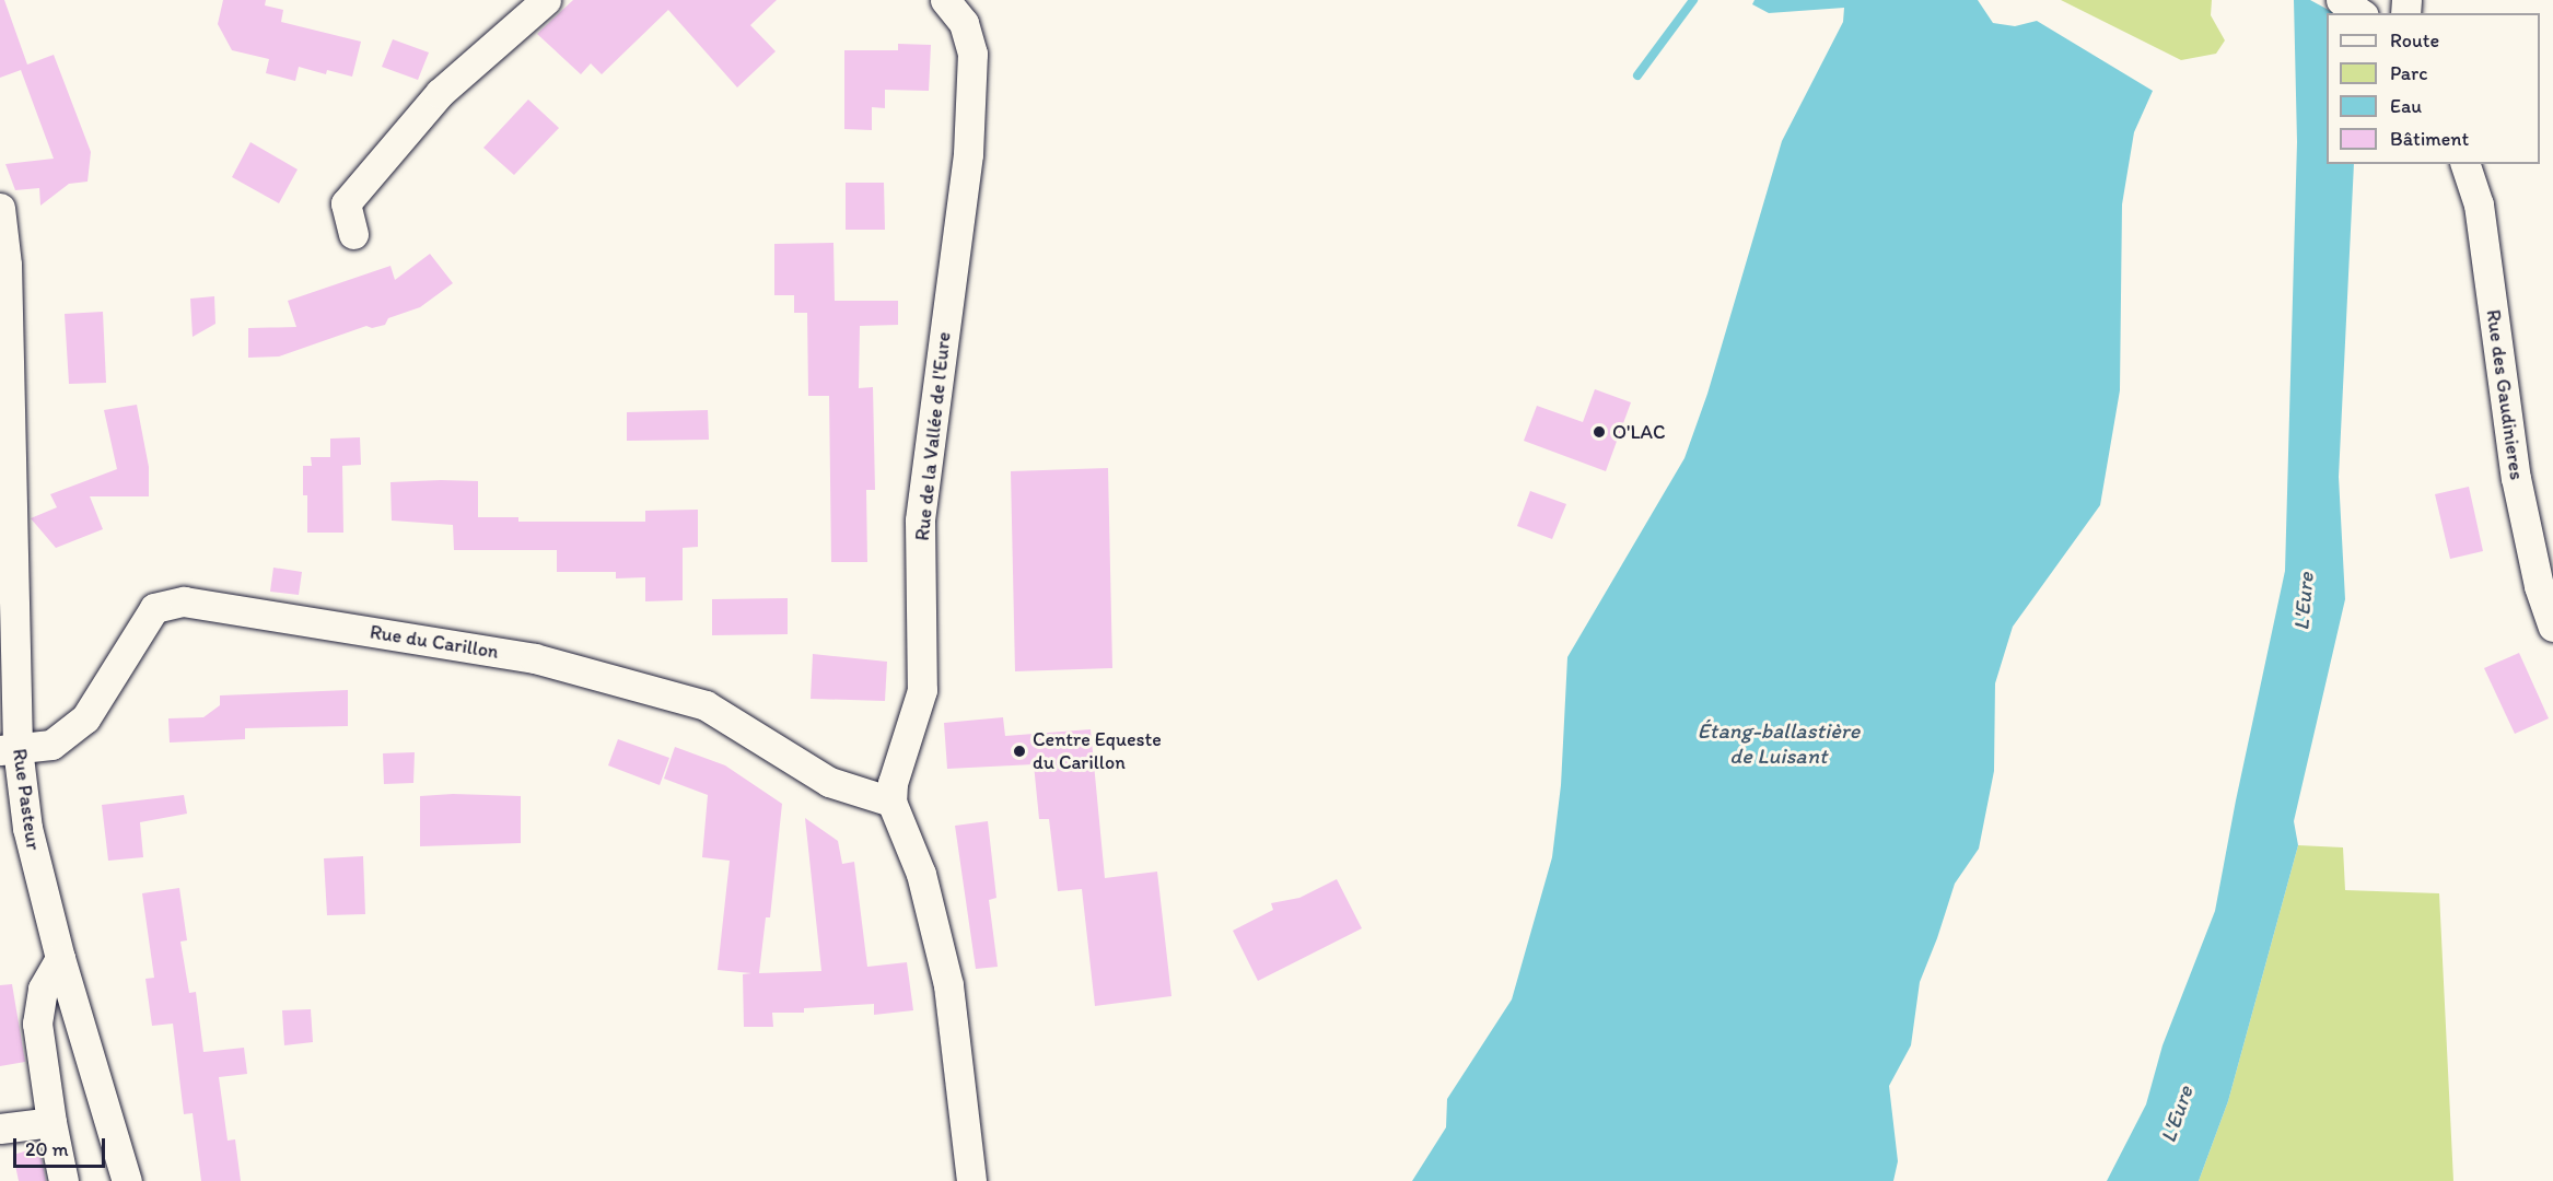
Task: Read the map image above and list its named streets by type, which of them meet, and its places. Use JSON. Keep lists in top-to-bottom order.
{
  "streets": {
    "street": [
      "Rue des Gaudinieres",
      "Rue de la Vallée de l'Eure",
      "Rue du Carillon",
      "Rue Pasteur"
    ]
  },
  "crossings": [
    ["Rue de la Vallée de l'Eure", "Rue du Carillon"],
    ["Rue du Carillon", "Rue Pasteur"]
  ],
  "water": ["L'Eure", "Étang-ballastière de Luisant"],
  "places": ["O'LAC", "Centre Equeste du Carillon"],
  "legend": [
    "Route",
    "Parc",
    "Eau",
    "Bâtiment"
  ],
  "scale_bar": "20 m"
}
